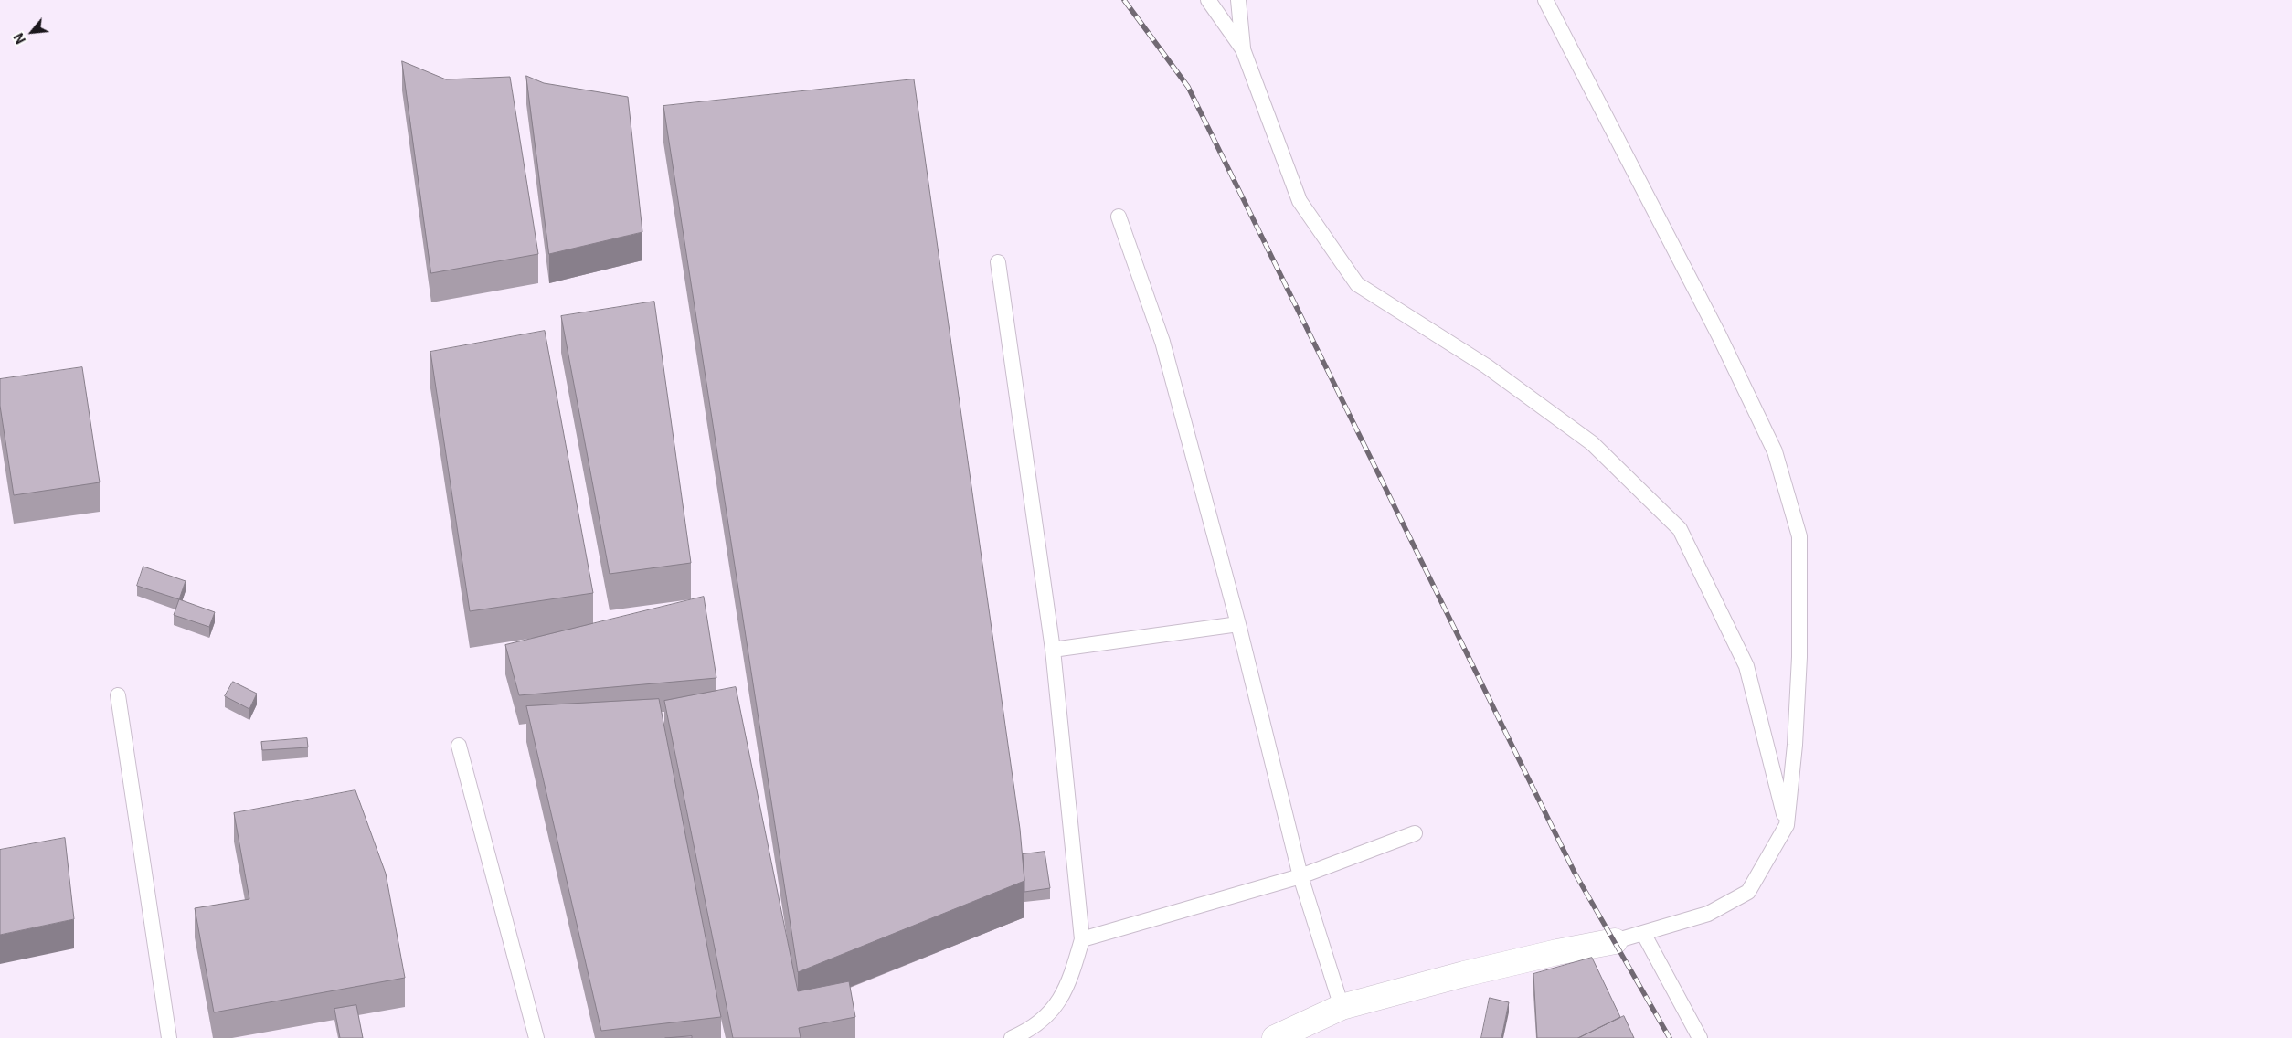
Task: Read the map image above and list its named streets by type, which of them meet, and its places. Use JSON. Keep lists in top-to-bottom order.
{
  "north": "bottom left"
}
